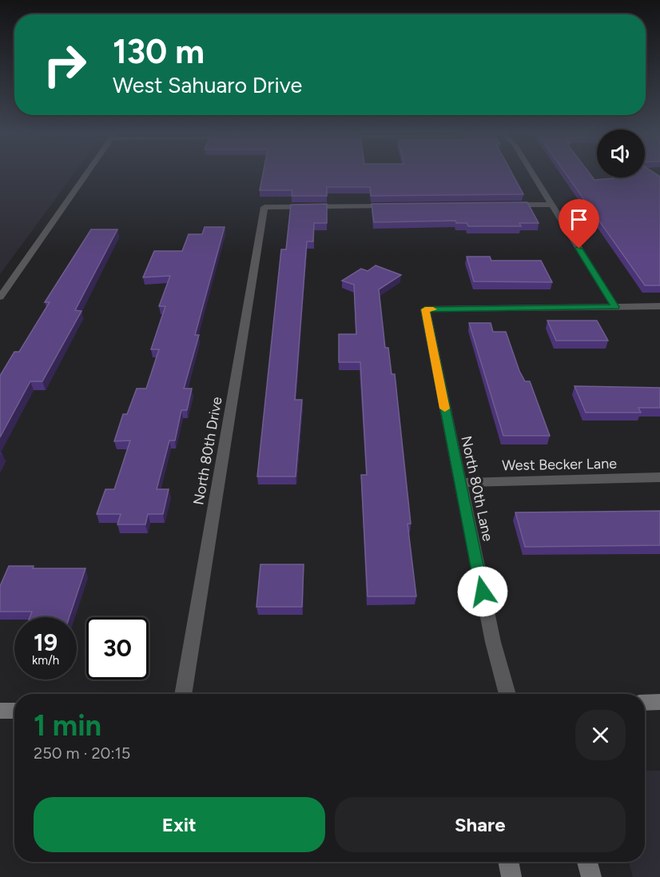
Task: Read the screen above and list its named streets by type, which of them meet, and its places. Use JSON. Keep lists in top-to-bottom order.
{
  "streets": {
    "street": ["North 80th Drive", "West Becker Lane", "North 80th Lane"]
  },
  "crossings": [
    ["West Becker Lane", "North 80th Lane"]
  ],
  "page": {
    "turn": ["130 m", "West Sahuaro Drive"],
    "speed": "19 km/h",
    "limit": "30",
    "heading": ["1 min", "250 m · 20:15"],
    "buttons": ["Exit", "Share"]
  }
}
